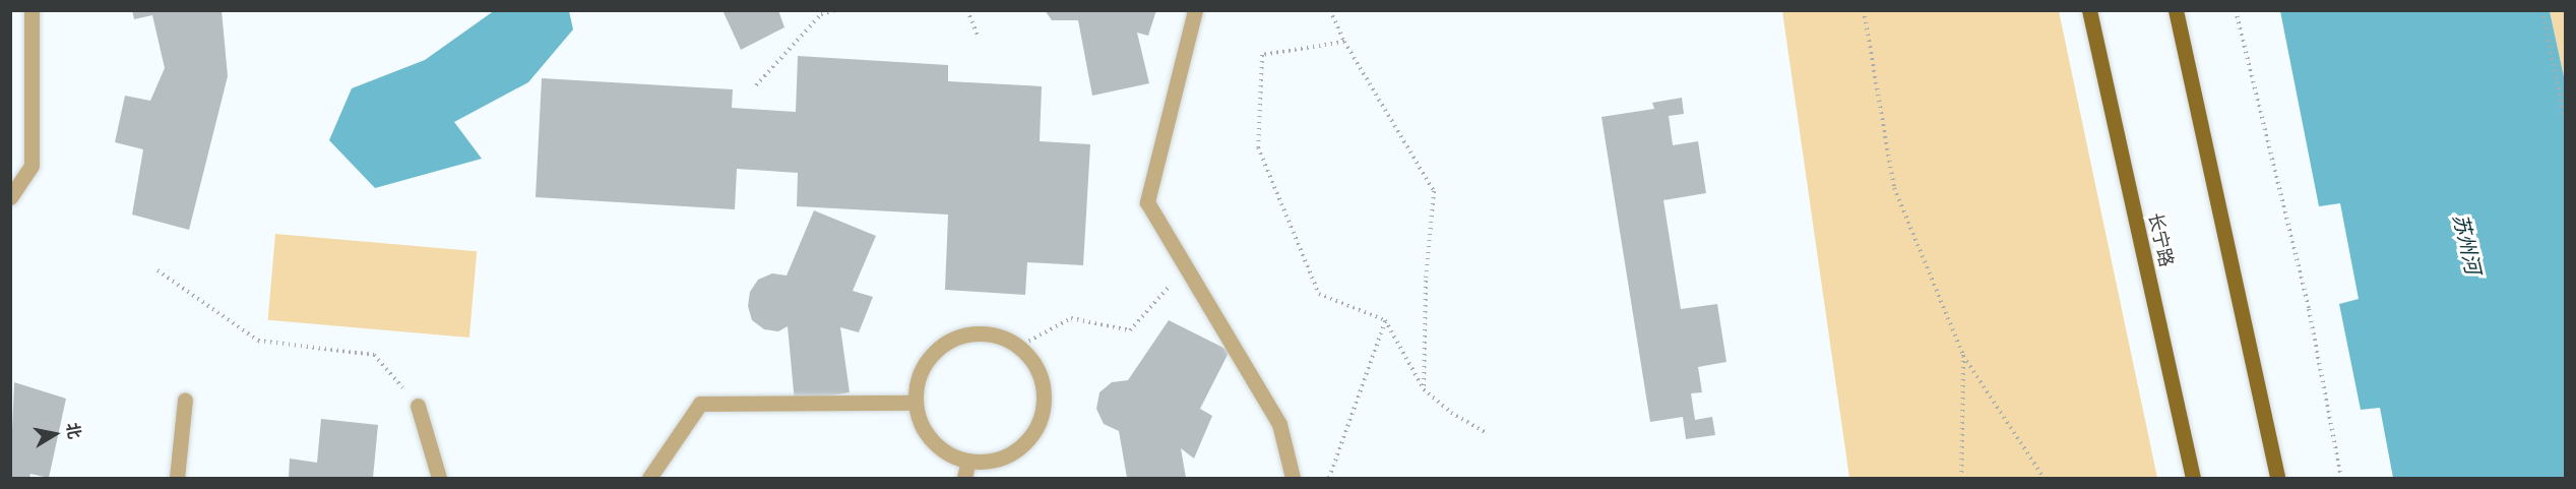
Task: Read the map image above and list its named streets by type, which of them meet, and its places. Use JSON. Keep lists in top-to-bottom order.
{
  "streets": {
    "main road": ["长宁路"]
  },
  "water": ["苏州河"],
  "north": "right"
}
